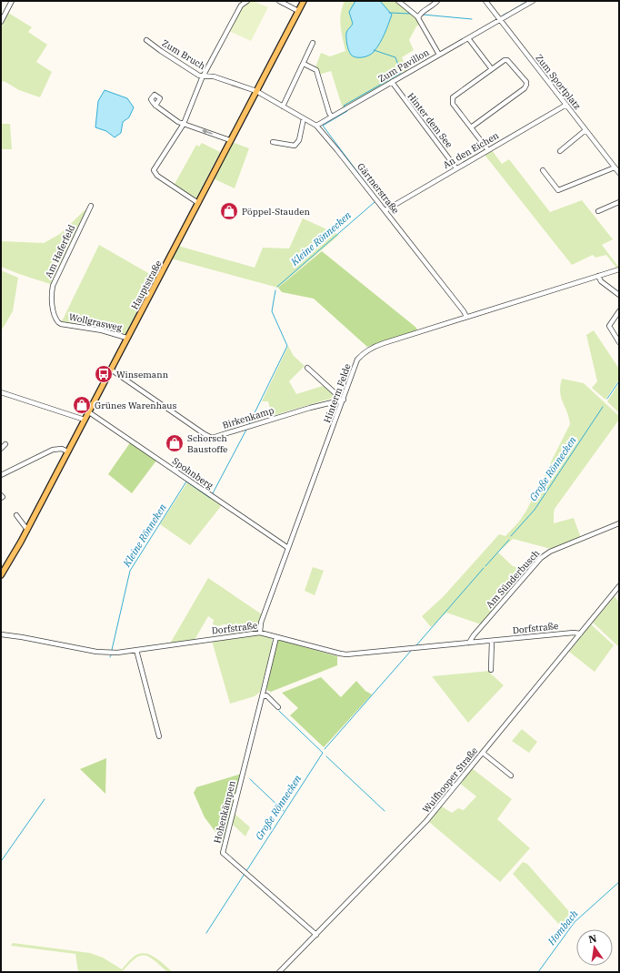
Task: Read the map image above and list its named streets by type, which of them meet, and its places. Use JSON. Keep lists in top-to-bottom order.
{
  "streets": {
    "main road": ["Hauptstraße"],
    "street": [
      "Zum Bruch",
      "Zum Pavillon",
      "Zum Sportplatz",
      "Hinter dem See",
      "An den Eichen",
      "Gärtnerstraße",
      "Am Haferfeld",
      "Wollgrasweg",
      "Hinterm Felde",
      "Birkenkamp",
      "Spohnberg",
      "Am Sünderbusch",
      "Dorfstraße",
      "Wulfhooper Straße",
      "Hohenkämpen"
    ]
  },
  "crossings": [
    ["Zum Bruch", "Gärtnerstraße"],
    ["Zum Bruch", "Hauptstraße"],
    ["Zum Pavillon", "Zum Sportplatz"],
    ["Zum Pavillon", "Hinter dem See"],
    ["Zum Pavillon", "Gärtnerstraße"],
    ["Zum Sportplatz", "An den Eichen"],
    ["Hinter dem See", "An den Eichen"],
    ["An den Eichen", "Gärtnerstraße"],
    ["Gärtnerstraße", "Hauptstraße"],
    ["Gärtnerstraße", "Hinterm Felde"],
    ["Am Haferfeld", "Wollgrasweg"],
    ["Hauptstraße", "Wollgrasweg"],
    ["Hauptstraße", "Birkenkamp"],
    ["Hauptstraße", "Spohnberg"],
    ["Hinterm Felde", "Birkenkamp"],
    ["Hinterm Felde", "Spohnberg"],
    ["Hinterm Felde", "Dorfstraße"],
    ["Am Sünderbusch", "Dorfstraße"],
    ["Dorfstraße", "Wulfhooper Straße"],
    ["Dorfstraße", "Hohenkämpen"],
    ["Wulfhooper Straße", "Hohenkämpen"]
  ],
  "water": [
    "Kleine Rönnecken",
    "Große Rönnecken",
    "Kleine Rönneken",
    "Hombach"
  ],
  "places": {
    "shop": ["Pöppel-Stauden", "Grünes Warenhaus", "Schorsch Baustoffe"],
    "bus stop": ["Winsemann"]
  },
  "north": "top"
}
